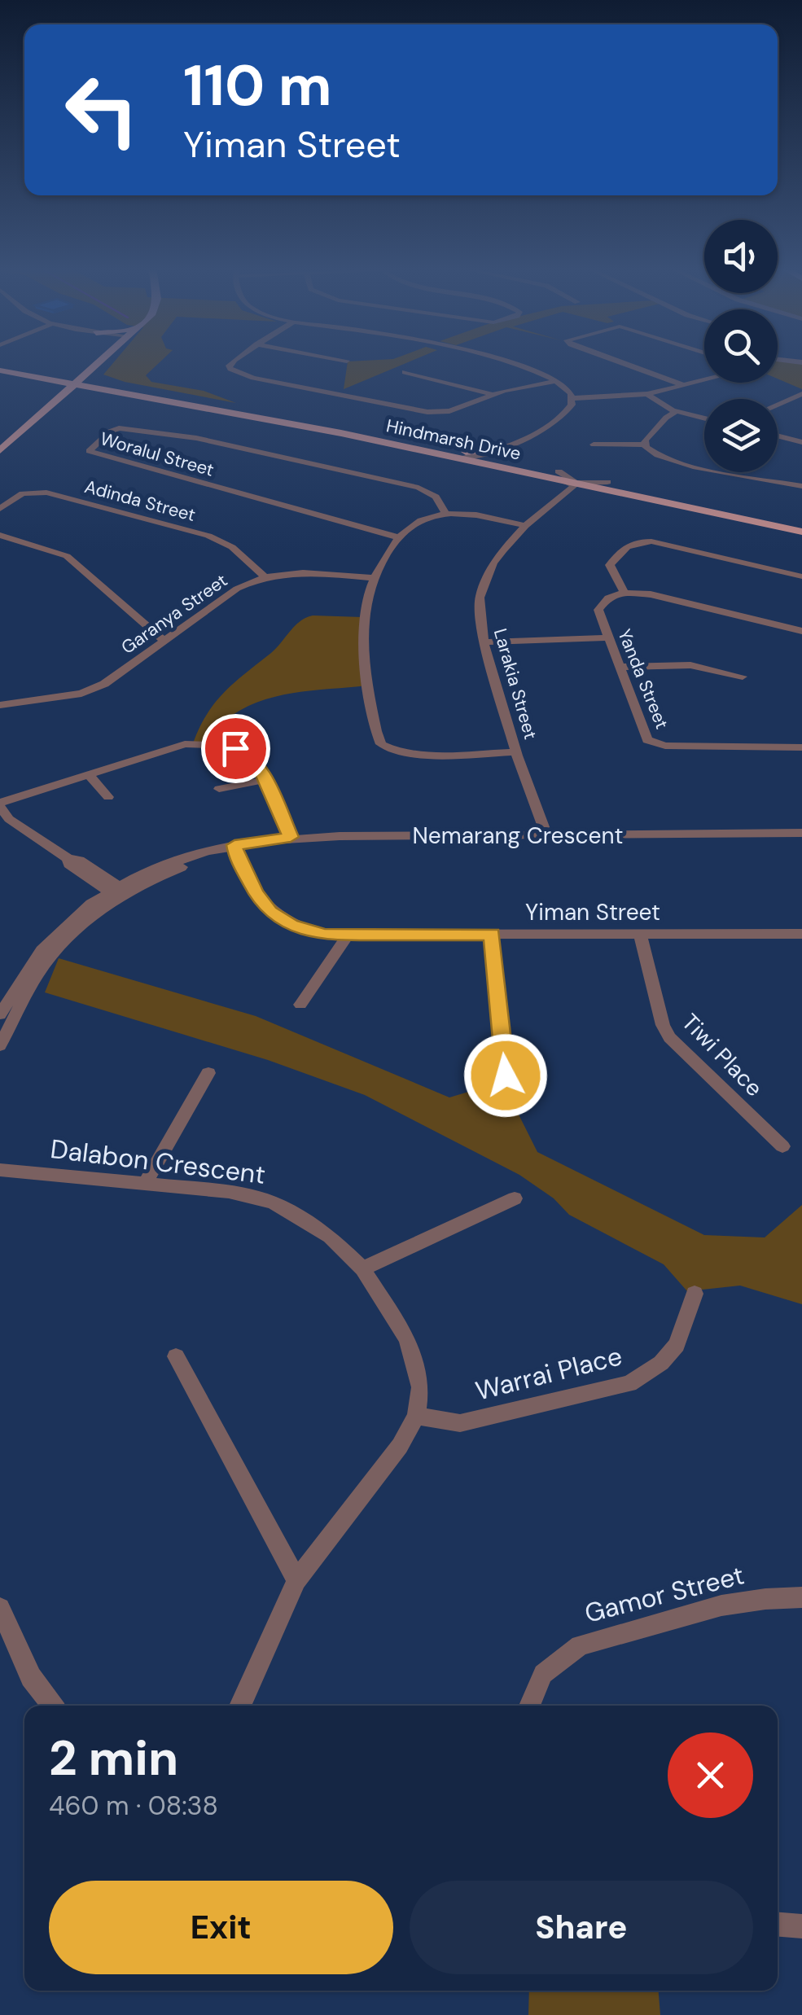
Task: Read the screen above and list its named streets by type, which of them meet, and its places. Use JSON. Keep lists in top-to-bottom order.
{
  "streets": {
    "main road": ["Hindmarsh Drive"],
    "street": [
      "Woralul Street",
      "Adinda Street",
      "Garanya Street",
      "Yanda Street",
      "Larakia Street",
      "Nemarang Crescent",
      "Yiman Street",
      "Tiwi Place",
      "Dalabon Crescent",
      "Warrai Place",
      "Gamor Street"
    ]
  },
  "crossings": [
    ["Hindmarsh Drive", "Larakia Street"],
    ["Adinda Street", "Garanya Street"],
    ["Larakia Street", "Nemarang Crescent"],
    ["Nemarang Crescent", "Yiman Street"],
    ["Yiman Street", "Tiwi Place"],
    ["Dalabon Crescent", "Warrai Place"]
  ],
  "page": {
    "turn": ["110 m", "Yiman Street"],
    "heading": ["2 min", "460 m · 08:38"],
    "buttons": ["Exit", "Share"]
  }
}
